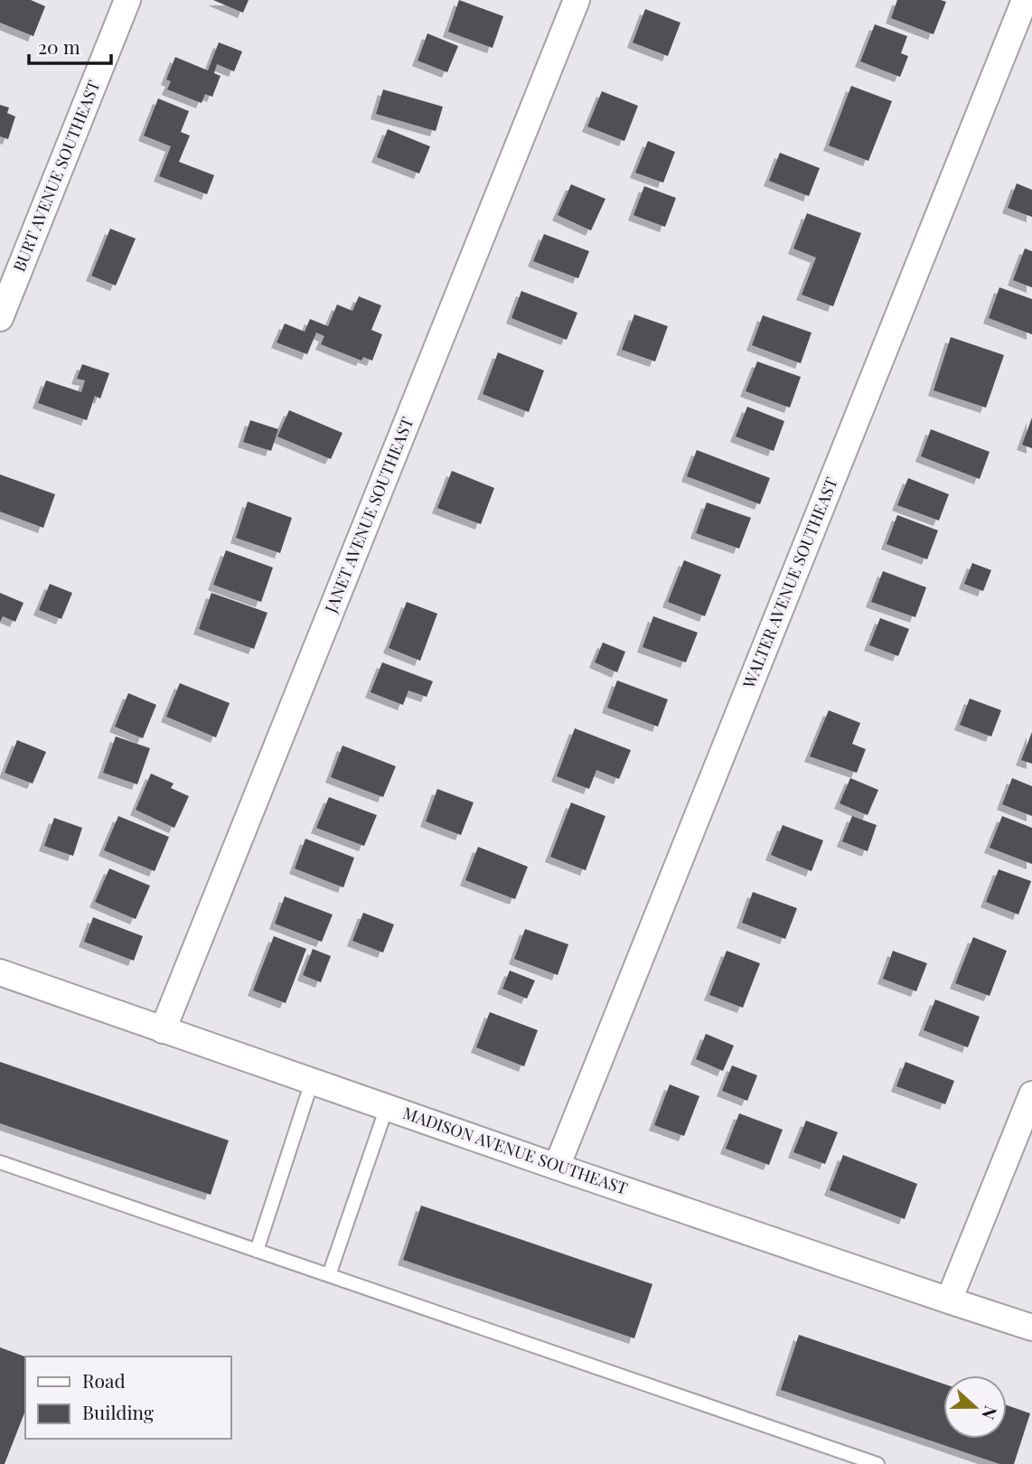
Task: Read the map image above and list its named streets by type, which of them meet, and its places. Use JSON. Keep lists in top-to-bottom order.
{
  "streets": {
    "street": [
      "BURT AVENUE SOUTHEAST",
      "JANET AVENUE SOUTHEAST",
      "WALTER AVENUE SOUTHEAST",
      "MADISON AVENUE SOUTHEAST"
    ]
  },
  "crossings": [
    ["JANET AVENUE SOUTHEAST", "MADISON AVENUE SOUTHEAST"],
    ["WALTER AVENUE SOUTHEAST", "MADISON AVENUE SOUTHEAST"]
  ],
  "legend": ["Road", "Building"],
  "scale_bar": "20 m",
  "north": "right"
}
